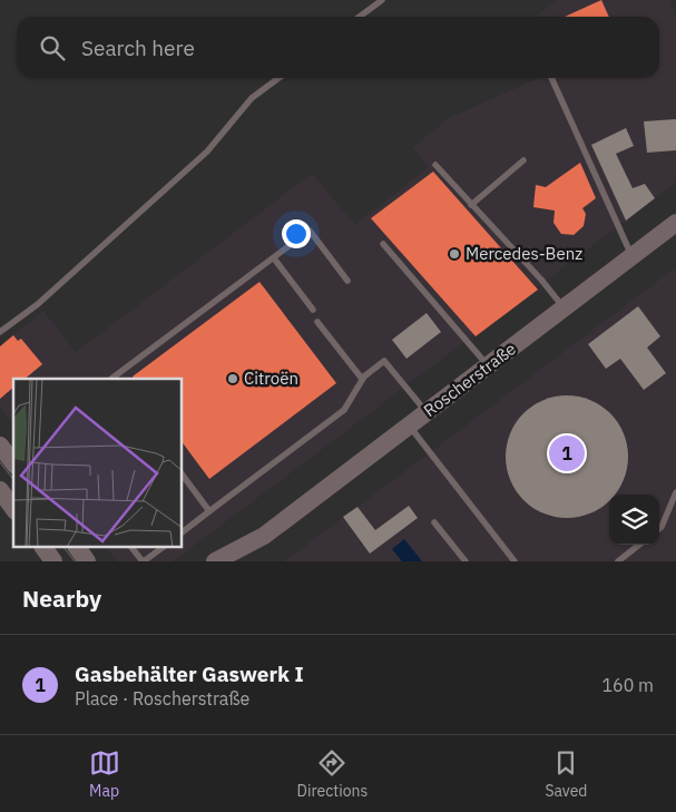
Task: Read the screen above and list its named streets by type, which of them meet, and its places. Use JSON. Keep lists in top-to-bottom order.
{
  "streets": {
    "main road": ["Roscherstraße"]
  },
  "places": ["Mercedes-Benz", "Citroën"],
  "page": {
    "search": "Search here",
    "pins": "1",
    "heading": "Nearby",
    "list": [
      {
        "mark": "1",
        "name": "Gasbehälter Gaswerk I",
        "note": "Place · Roscherstraße",
        "value": "160 m"
      }
    ],
    "nav": ["Map", "Directions", "Saved"]
  }
}
